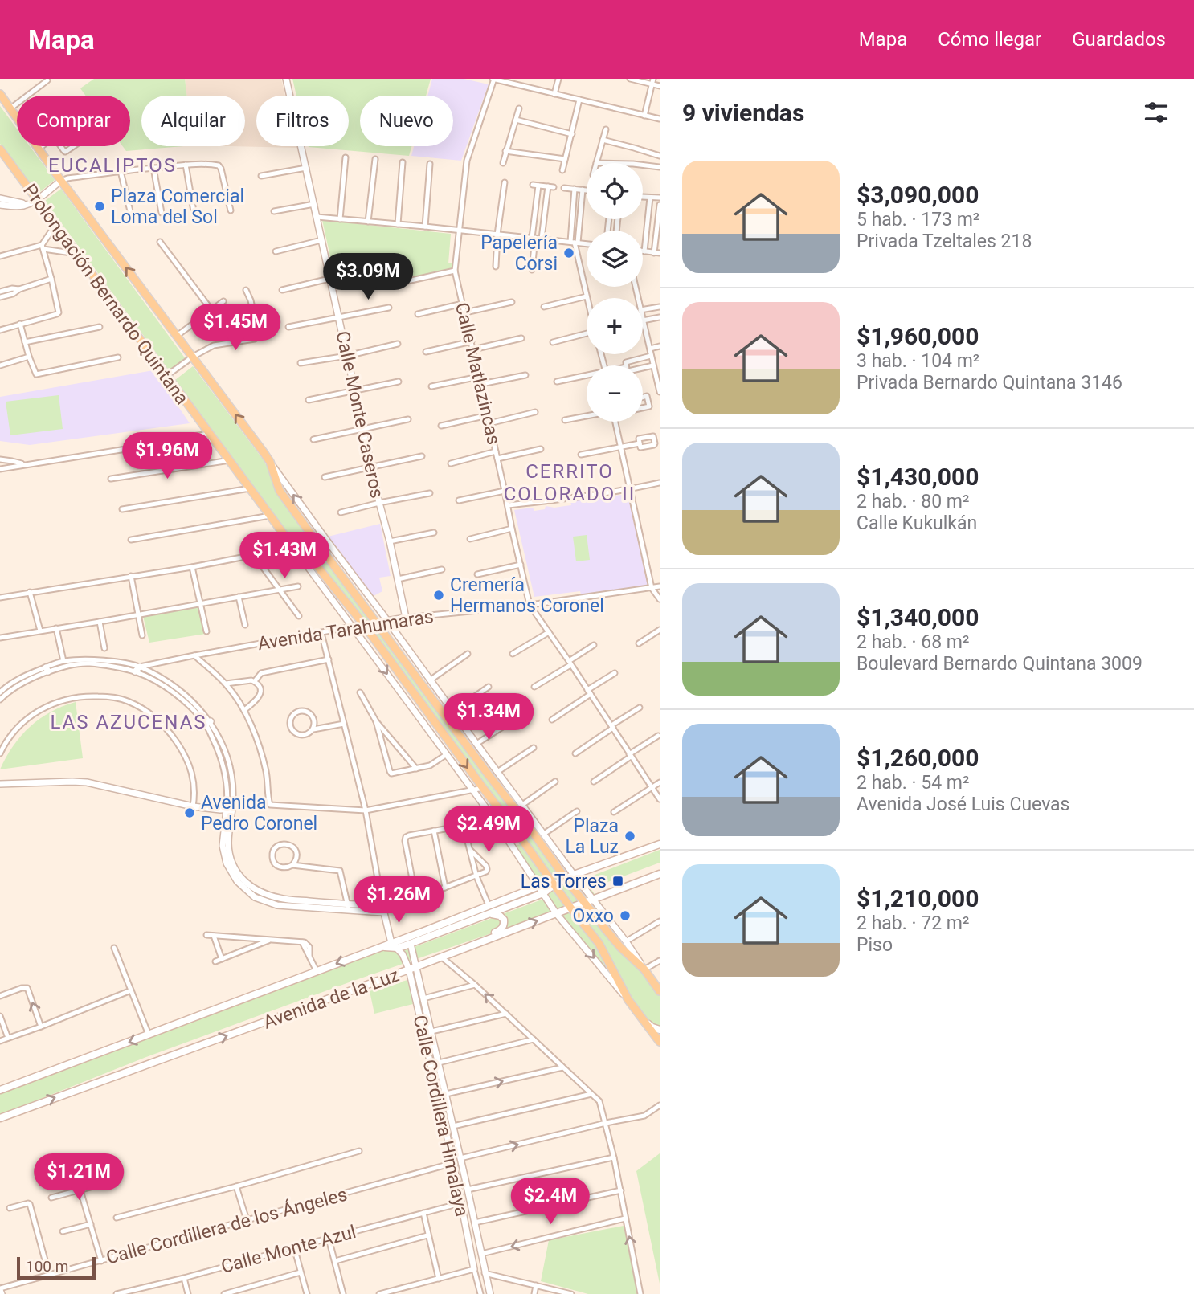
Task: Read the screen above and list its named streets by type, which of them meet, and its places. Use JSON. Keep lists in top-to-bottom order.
{
  "streets": {
    "main road": ["Prolongación Bernardo Quintana", "Avenida de la Luz"],
    "street": [
      "Calle Matlazincas",
      "Calle Monte Caseros",
      "Avenida Tarahumaras",
      "Calle Cordillera Himalaya",
      "Calle Cordillera de los Ángeles",
      "Calle Monte Azul"
    ]
  },
  "crossings": [
    ["Prolongación Bernardo Quintana", "Avenida Tarahumaras"],
    ["Prolongación Bernardo Quintana", "Avenida de la Luz"],
    ["Calle Matlazincas", "Avenida Tarahumaras"],
    ["Calle Monte Caseros", "Avenida Tarahumaras"],
    ["Avenida de la Luz", "Calle Cordillera Himalaya"],
    ["Calle Cordillera Himalaya", "Calle Cordillera de los Ángeles"],
    ["Calle Cordillera Himalaya", "Calle Monte Azul"]
  ],
  "districts": ["EUCALIPTOS", "CERRITO COLORADO II", "LAS AZUCENAS"],
  "places": {
    "other": [
      "Plaza Comercial Loma del Sol",
      "Papelería Corsi",
      "Cremería Hermanos Coronel",
      "Avenida Pedro Coronel",
      "Plaza La Luz",
      "Oxxo"
    ],
    "transit": ["Las Torres"]
  },
  "scale_bar": "100 m",
  "page": {
    "header": "Mapa",
    "nav": ["Mapa", "Cómo llegar", "Guardados"],
    "heading": "9 viviendas",
    "chip": [
      "Comprar",
      "Alquilar",
      "Filtros",
      "Nuevo"
    ],
    "list": [
      {
        "name": "$3,090,000",
        "note": "5 hab. · 173 m² · Privada Tzeltales 218"
      },
      {
        "name": "$1,960,000",
        "note": "3 hab. · 104 m² · Privada Bernardo Quintana 3146"
      },
      {
        "name": "$1,430,000",
        "note": "2 hab. · 80 m² · Calle Kukulkán"
      },
      {
        "name": "$1,340,000",
        "note": "2 hab. · 68 m² · Boulevard Bernardo Quintana 3009"
      },
      {
        "name": "$1,260,000",
        "note": "2 hab. · 54 m² · Avenida José Luis Cuevas"
      },
      {
        "name": "$1,210,000",
        "note": "2 hab. · 72 m² · Piso"
      }
    ],
    "map_buttons": ["+", "−"],
    "price": [
      "$3.09M",
      "$1.45M",
      "$1.96M",
      "$1.43M",
      "$1.34M",
      "$2.49M",
      "$1.26M",
      "$1.21M",
      "$2.4M"
    ],
    "scale": "100 m"
  }
}
